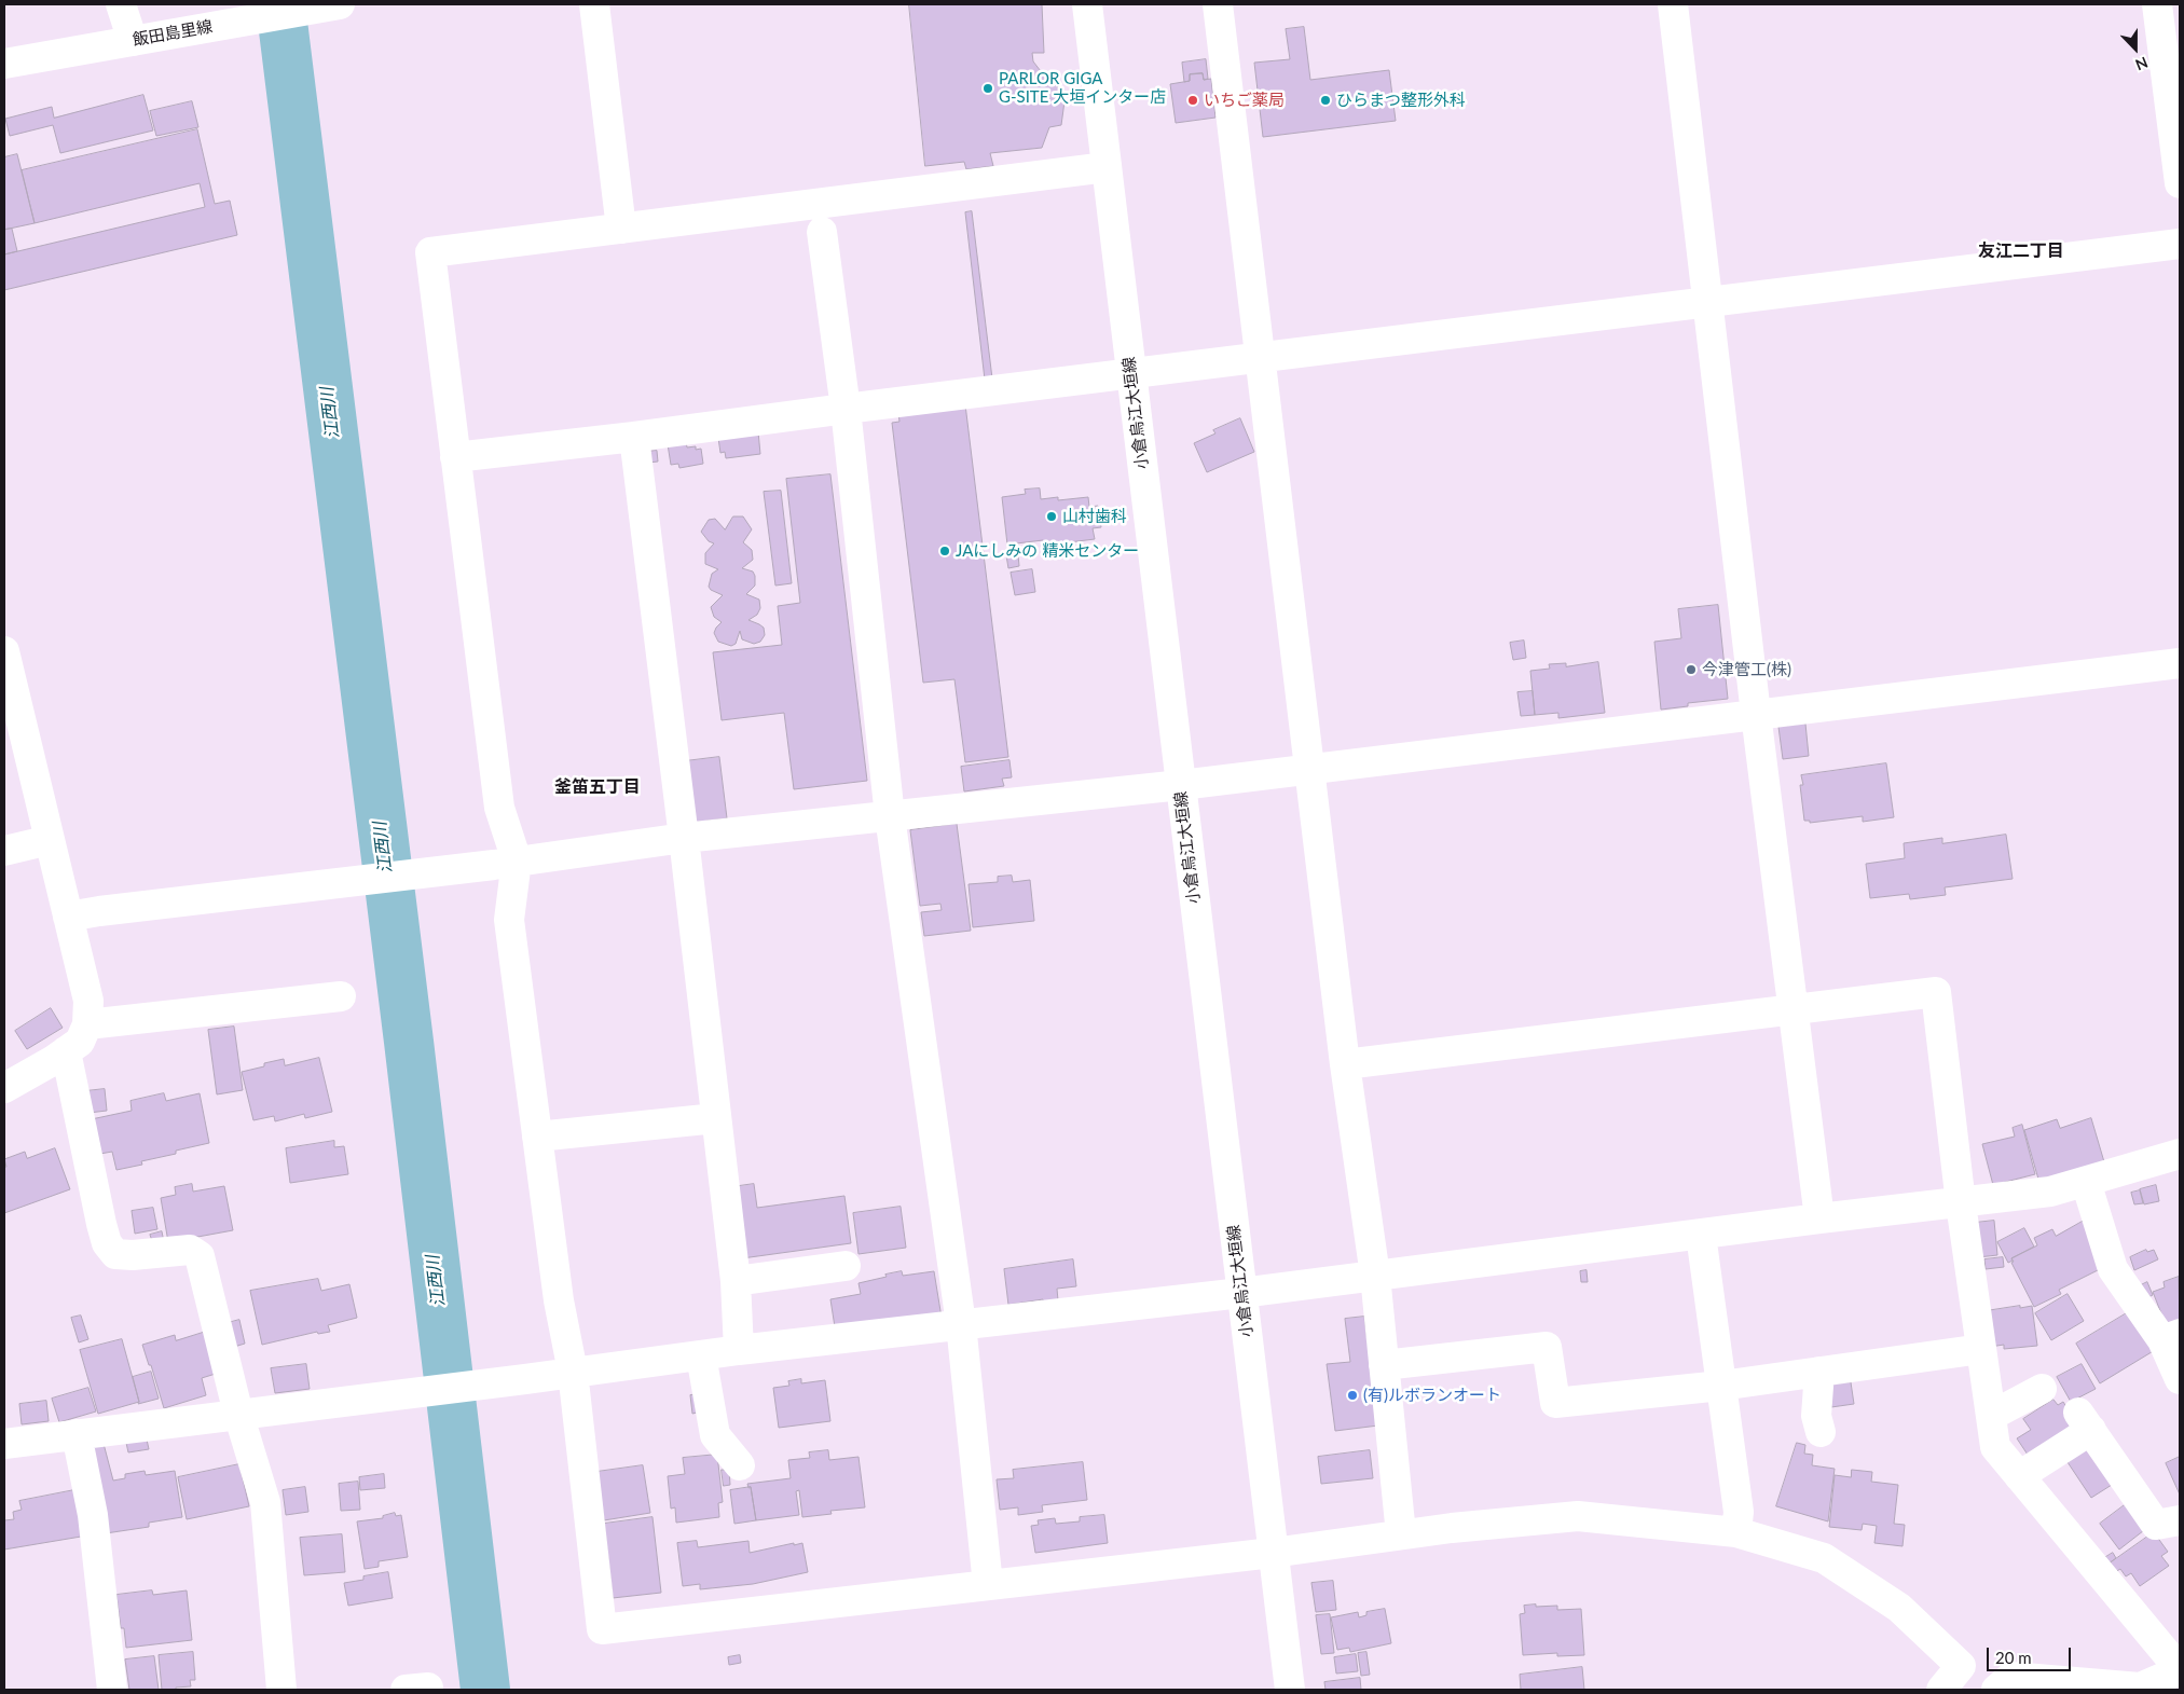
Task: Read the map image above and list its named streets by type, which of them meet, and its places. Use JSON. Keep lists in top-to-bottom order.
{
  "streets": {
    "street": ["飯田島里線", "小倉烏江大垣線"]
  },
  "districts": ["友江二丁目", "釜笛五丁目"],
  "water": ["江西川"],
  "places": [
    "PARLOR GIGA G-SITE 大垣インター店",
    "いちご薬局",
    "ひらまつ整形外科",
    "山村歯科",
    "JAにしみの 精米センター",
    "今津管工(株)",
    "(有)ルボランオート"
  ],
  "scale_bar": "20 m",
  "north": "bottom"
}
